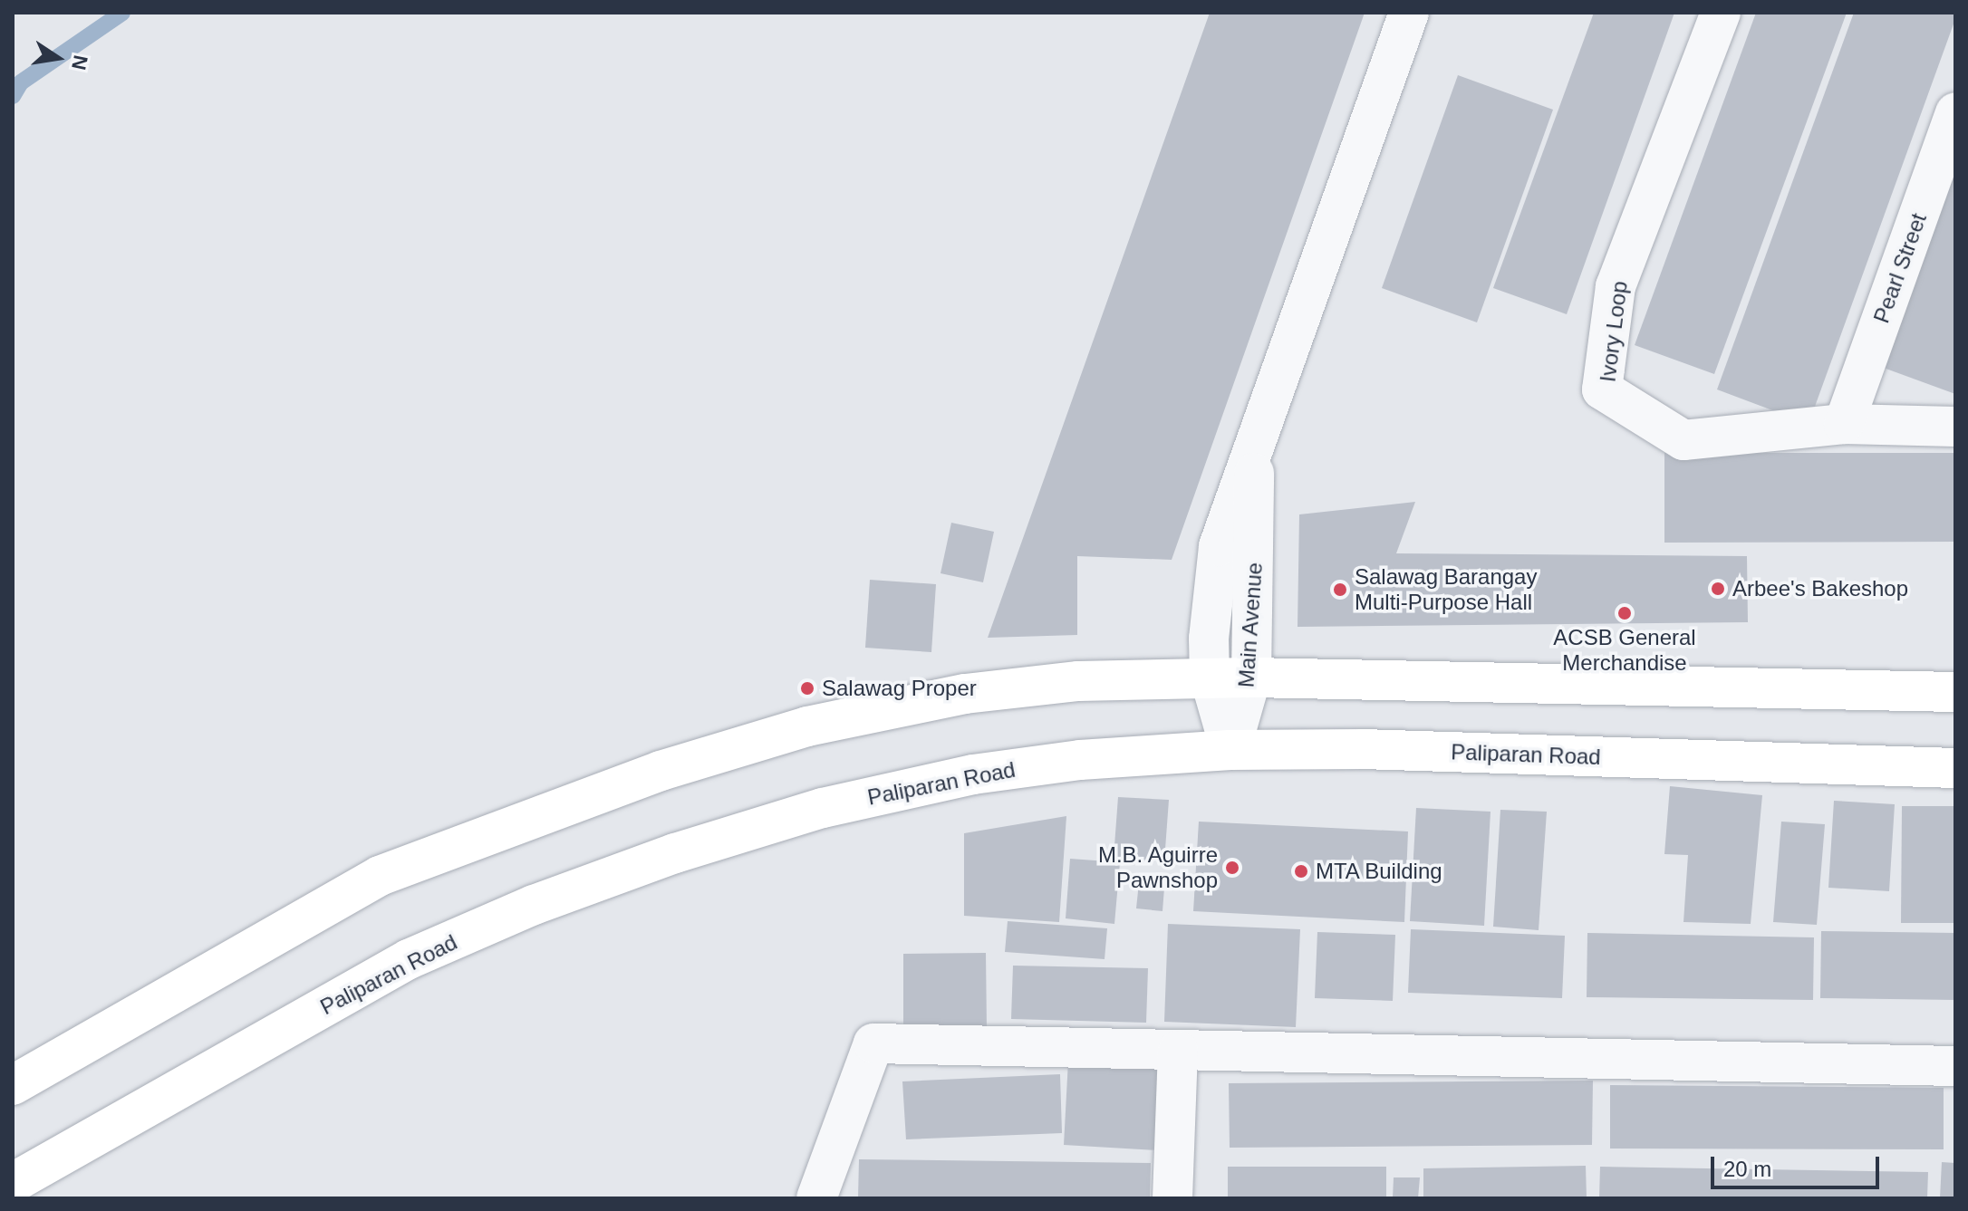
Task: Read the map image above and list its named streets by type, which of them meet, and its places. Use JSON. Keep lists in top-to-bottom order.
{
  "streets": {
    "main road": ["Paliparan Road"],
    "street": ["Pearl Street", "Ivory Loop", "Main Avenue"]
  },
  "crossings": [
    ["Pearl Street", "Ivory Loop"],
    ["Main Avenue", "Paliparan Road"]
  ],
  "places": [
    "Arbee's Bakeshop",
    "Salawag Barangay Multi-Purpose Hall",
    "ACSB General Merchandise",
    "Salawag Proper",
    "M.B. Aguirre Pawnshop",
    "MTA Building"
  ],
  "scale_bar": "20 m",
  "north": "right"
}
